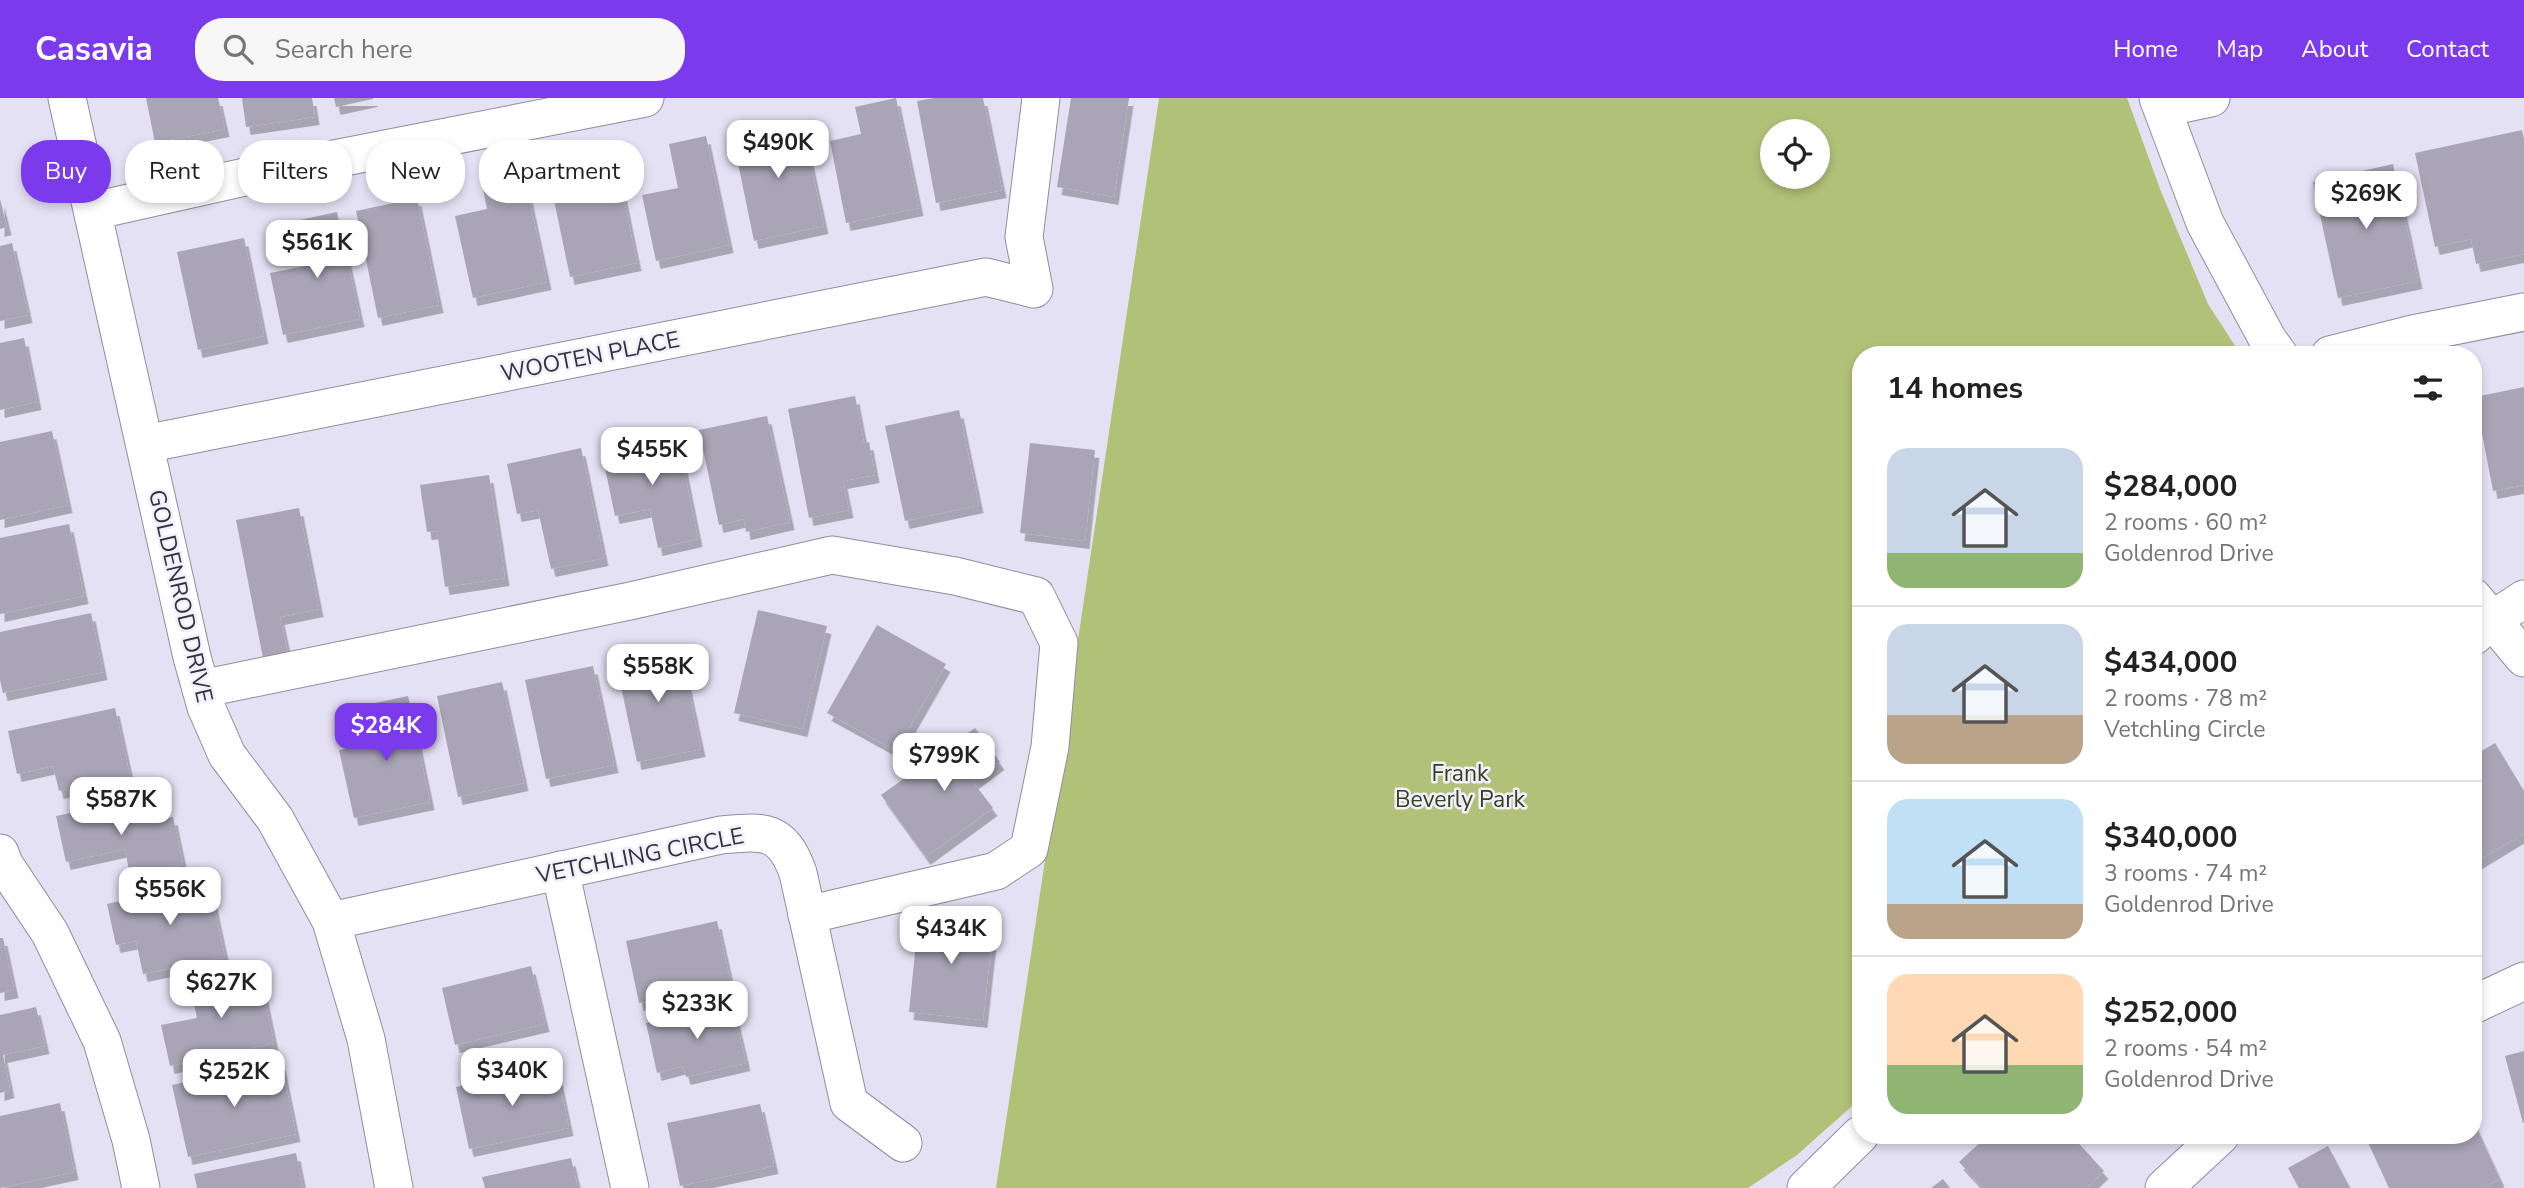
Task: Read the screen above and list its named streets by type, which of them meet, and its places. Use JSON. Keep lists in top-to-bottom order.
{
  "streets": {
    "street": ["WOOTEN PLACE", "GOLDENROD DRIVE", "VETCHLING CIRCLE"]
  },
  "crossings": [
    ["WOOTEN PLACE", "GOLDENROD DRIVE"],
    ["GOLDENROD DRIVE", "VETCHLING CIRCLE"]
  ],
  "parks": ["Frank Beverly Park"],
  "page": {
    "header": "Casavia",
    "search": "Search here",
    "nav": [
      "Home",
      "Map",
      "About",
      "Contact"
    ],
    "price": [
      "$490K",
      "$269K",
      "$561K",
      "$455K",
      "$558K",
      "$284K",
      "$799K",
      "$587K",
      "$556K",
      "$434K",
      "$627K",
      "$233K",
      "$340K",
      "$252K"
    ],
    "chip": [
      "Buy",
      "Rent",
      "Filters",
      "New",
      "Apartment"
    ],
    "heading": "14 homes",
    "list": [
      {
        "name": "$284,000",
        "note": "2 rooms · 60 m² · Goldenrod Drive"
      },
      {
        "name": "$434,000",
        "note": "2 rooms · 78 m² · Vetchling Circle"
      },
      {
        "name": "$340,000",
        "note": "3 rooms · 74 m² · Goldenrod Drive"
      },
      {
        "name": "$252,000",
        "note": "2 rooms · 54 m² · Goldenrod Drive"
      }
    ]
  }
}
